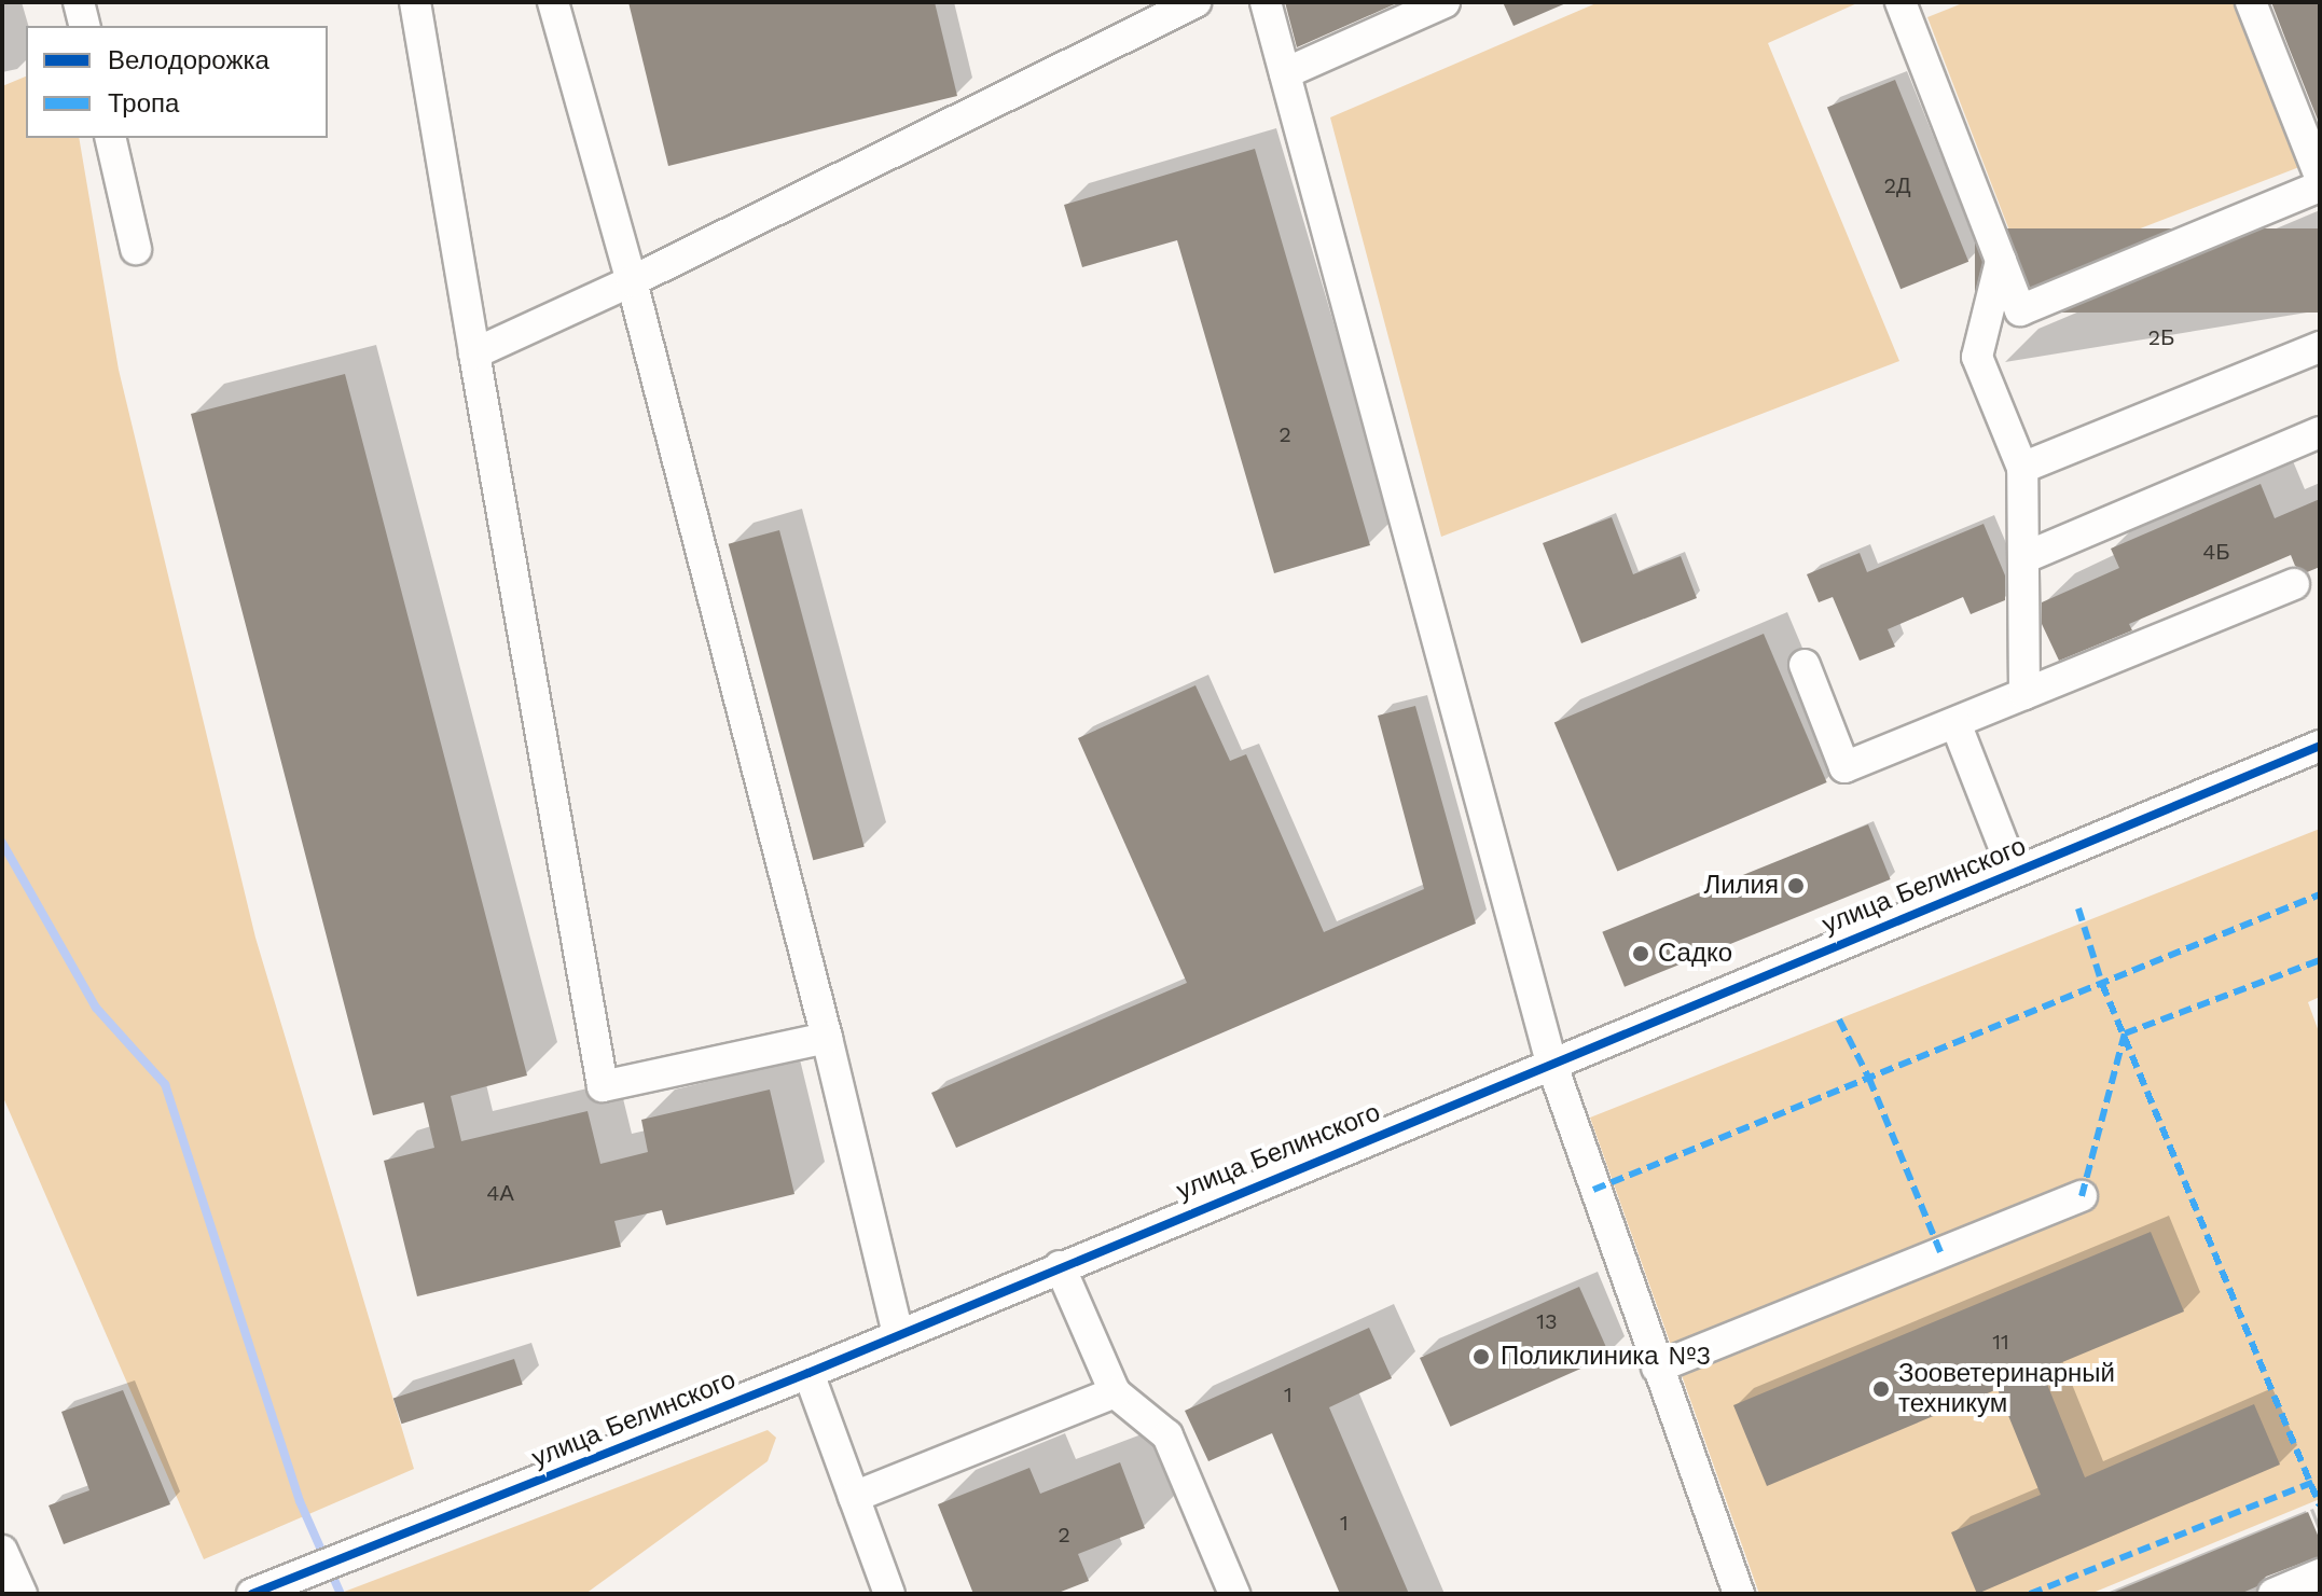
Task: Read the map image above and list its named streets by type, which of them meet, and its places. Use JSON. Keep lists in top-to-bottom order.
{
  "streets": {
    "street": ["улица Белинского"]
  },
  "places": [
    "Лилия",
    "Садко",
    "Поликлиника №3",
    "Зооветеринарный техникум"
  ],
  "house_numbers": [
    "2Д",
    "2Б",
    "2",
    "4Б",
    "4А",
    "13",
    "11",
    "1",
    "1",
    "2"
  ],
  "legend": ["Велодорожка", "Тропа"]
}
